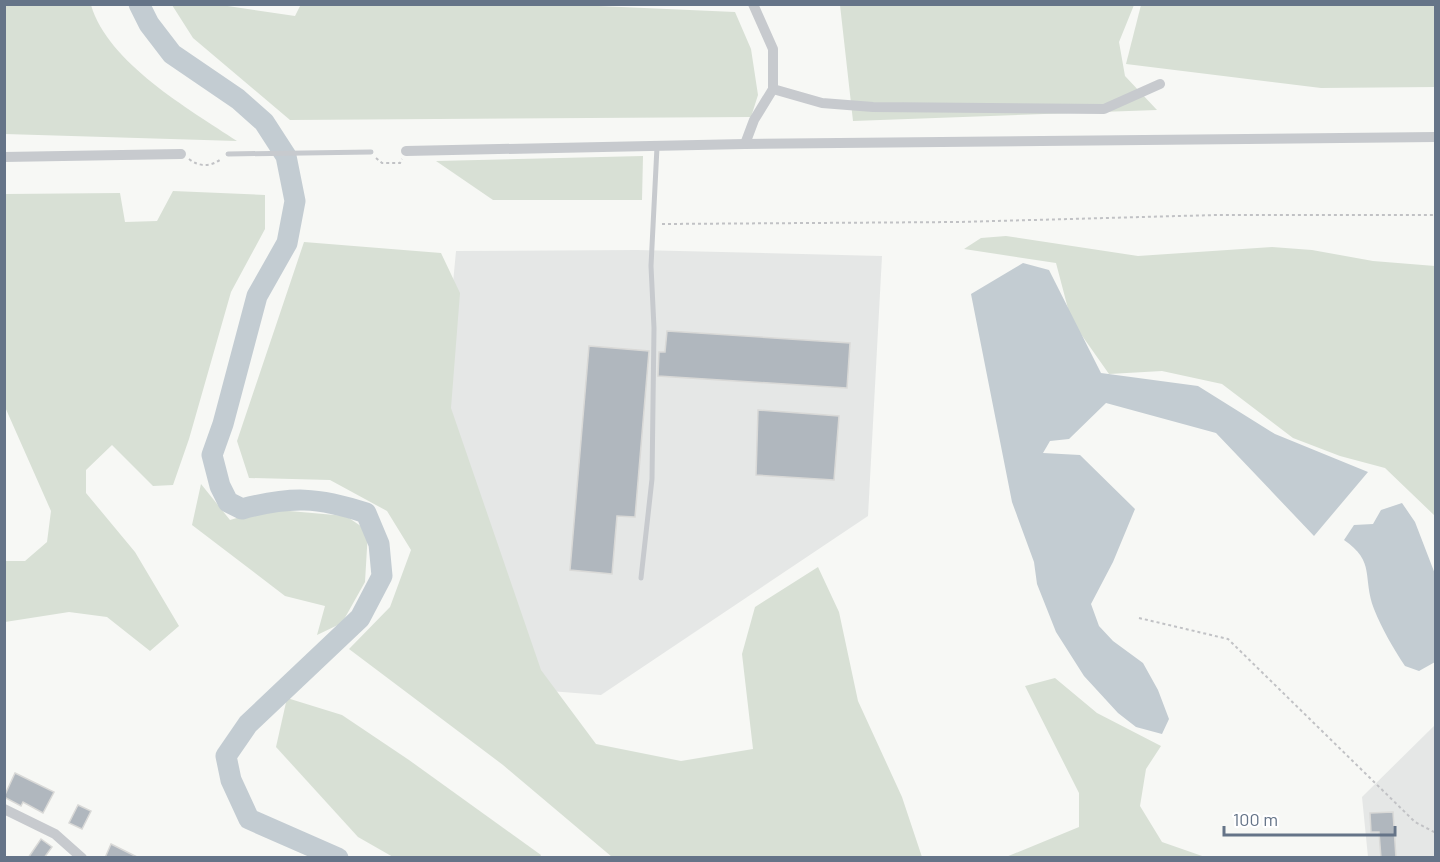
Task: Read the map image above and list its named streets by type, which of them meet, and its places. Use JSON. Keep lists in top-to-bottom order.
{
  "scale_bar": "100 m"
}
